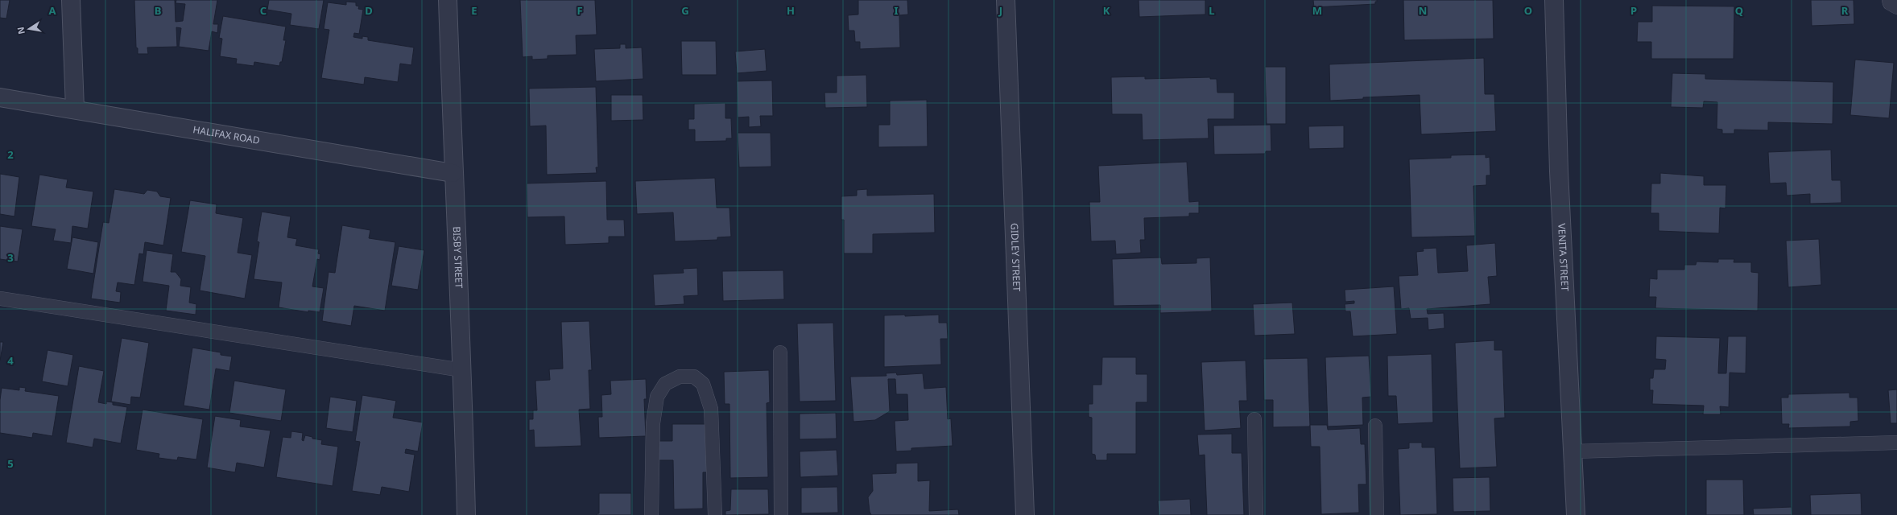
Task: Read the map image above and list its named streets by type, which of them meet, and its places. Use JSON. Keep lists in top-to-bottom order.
{
  "streets": {
    "street": [
      "HALIFAX ROAD",
      "BISBY STREET",
      "GIDLEY STREET",
      "VENITA STREET"
    ]
  },
  "crossings": [
    ["HALIFAX ROAD", "BISBY STREET"]
  ],
  "north": "left",
  "grid": {
    "columns": [
      "A",
      "B",
      "C",
      "D",
      "E",
      "F",
      "G",
      "H",
      "I",
      "J",
      "K",
      "L",
      "M",
      "N",
      "O",
      "P",
      "Q",
      "R"
    ],
    "rows": [
      "2",
      "3",
      "4",
      "5"
    ]
  }
}
